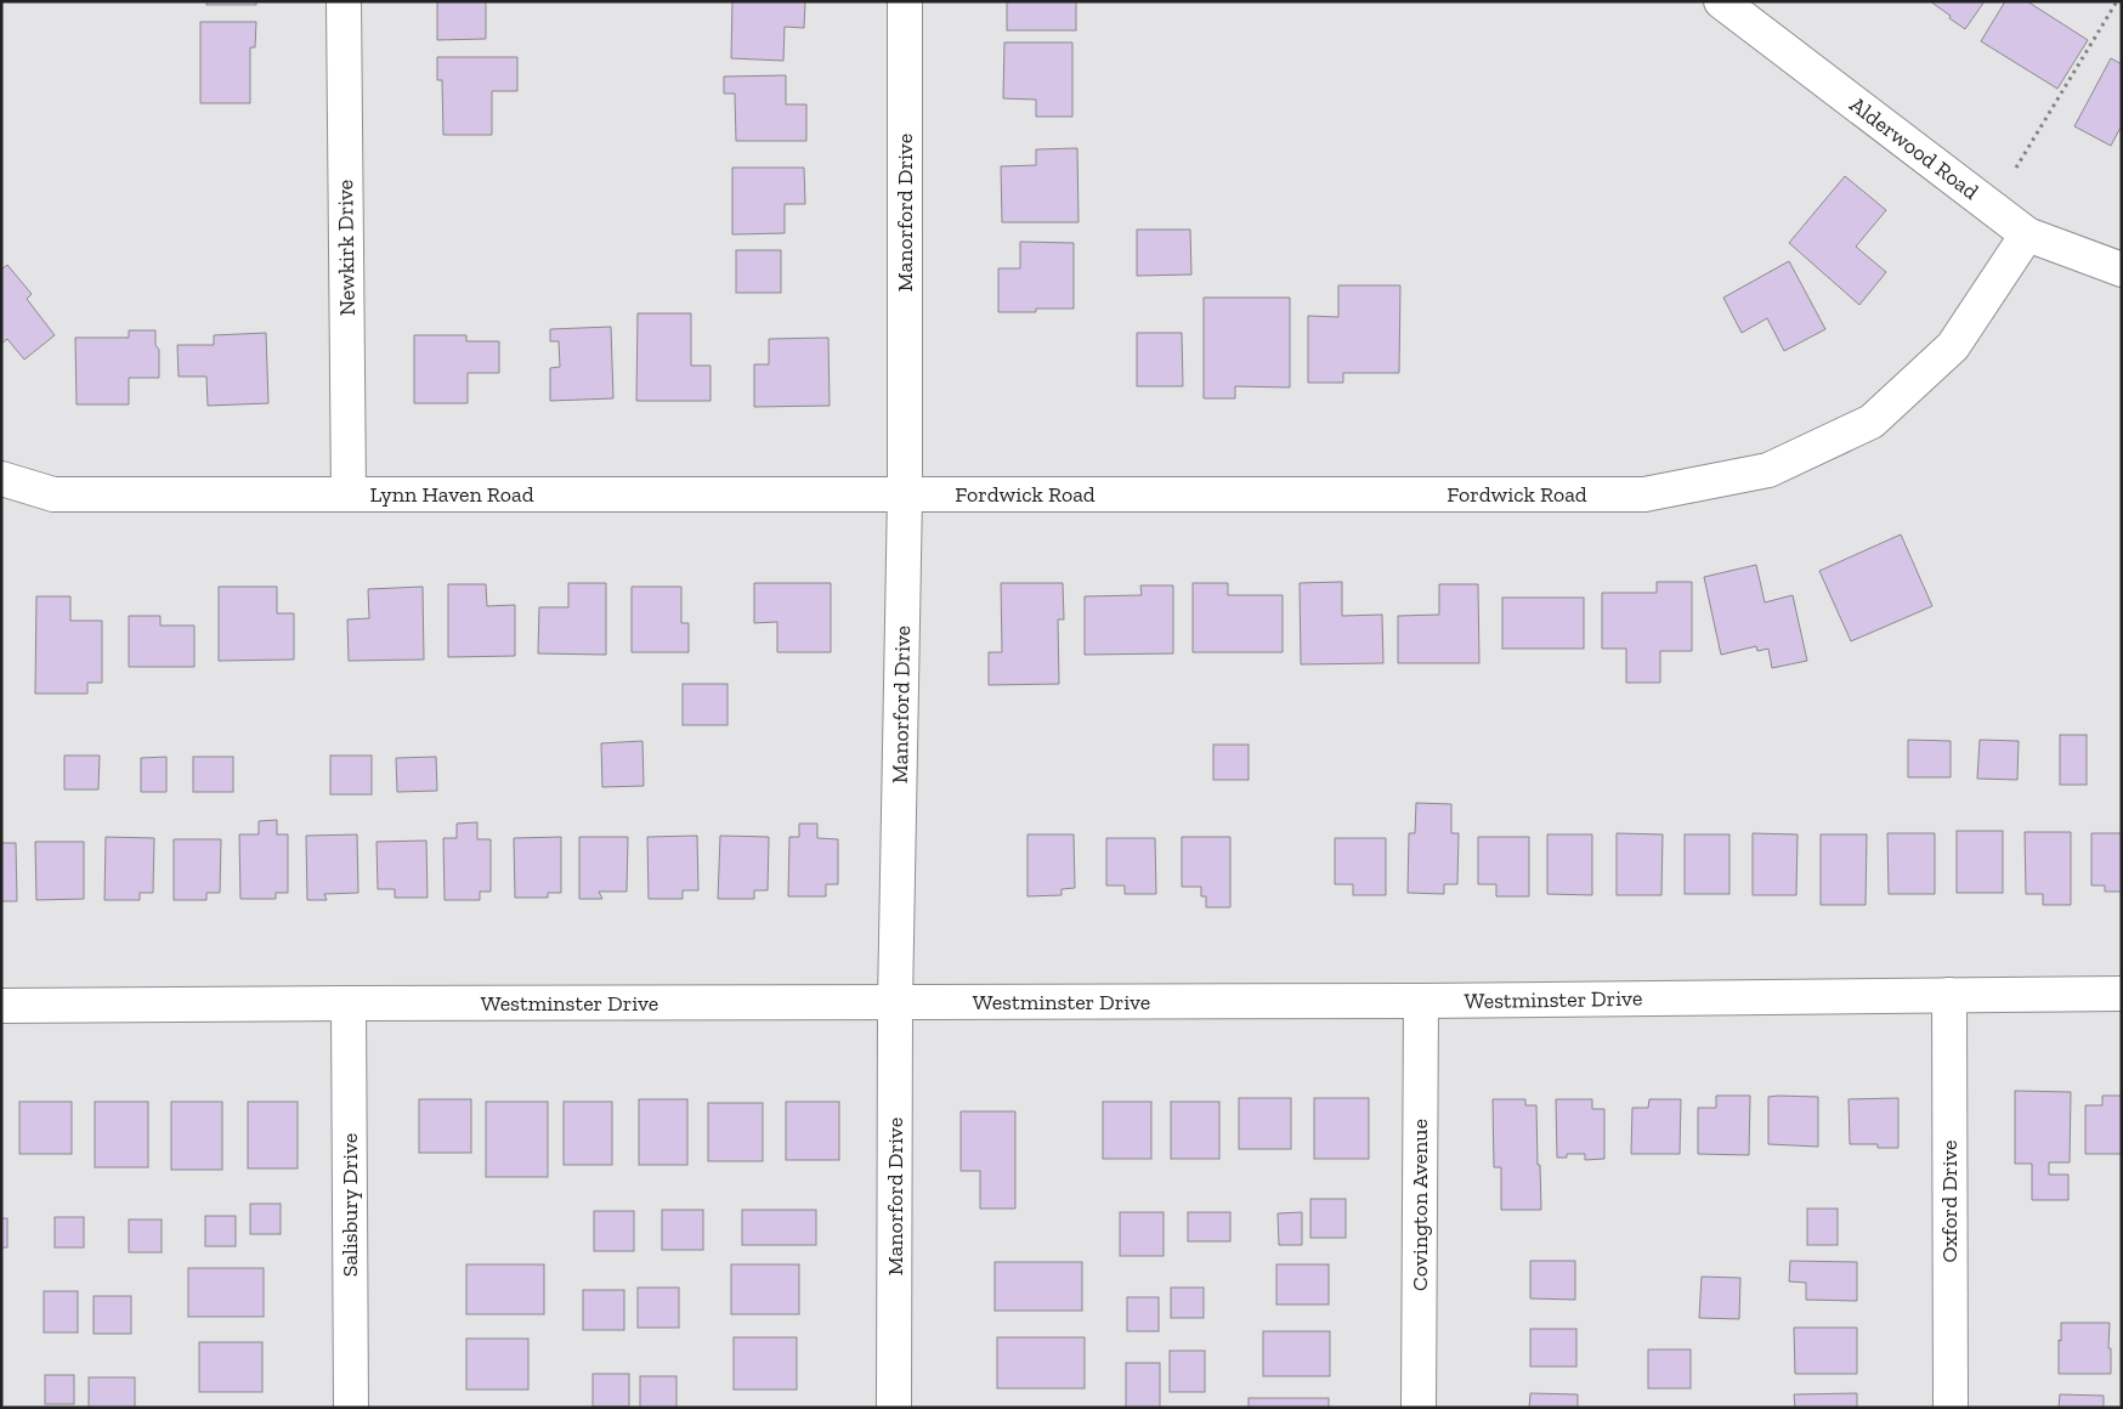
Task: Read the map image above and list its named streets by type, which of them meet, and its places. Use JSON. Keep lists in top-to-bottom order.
{
  "streets": {
    "street": [
      "Alderwood Road",
      "Manorford Drive",
      "Newkirk Drive",
      "Lynn Haven Road",
      "Fordwick Road",
      "Westminster Drive",
      "Oxford Drive",
      "Salisbury Drive",
      "Covington Avenue"
    ]
  },
  "crossings": [
    ["Alderwood Road", "Fordwick Road"],
    ["Manorford Drive", "Lynn Haven Road"],
    ["Manorford Drive", "Fordwick Road"],
    ["Manorford Drive", "Westminster Drive"],
    ["Newkirk Drive", "Lynn Haven Road"],
    ["Lynn Haven Road", "Fordwick Road"],
    ["Westminster Drive", "Oxford Drive"],
    ["Westminster Drive", "Salisbury Drive"],
    ["Westminster Drive", "Covington Avenue"]
  ]
}
